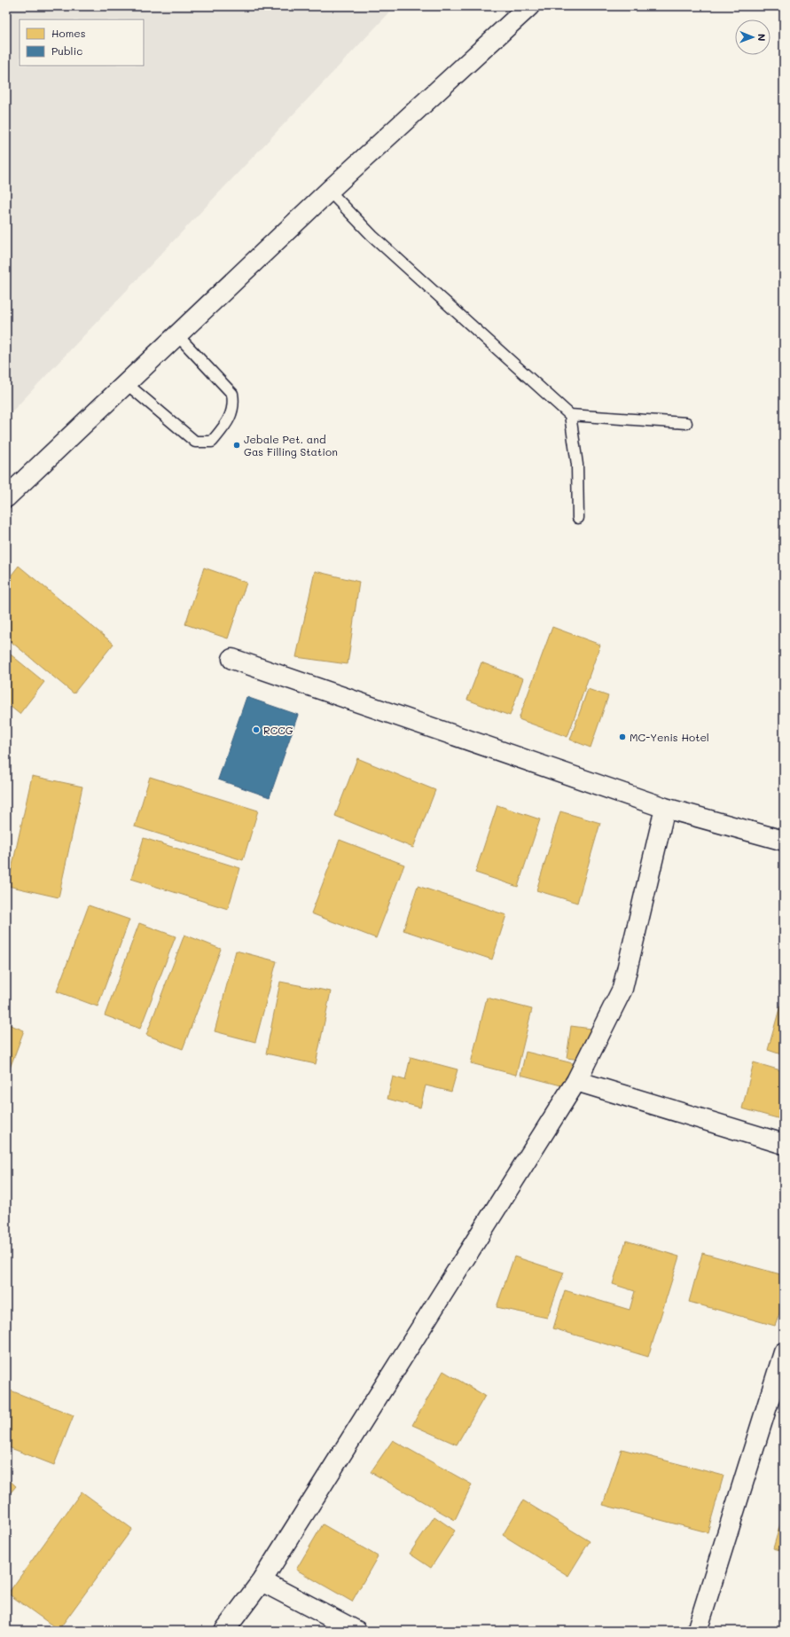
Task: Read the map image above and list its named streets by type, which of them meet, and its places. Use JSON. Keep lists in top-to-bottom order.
{
  "places": ["Jebale Pet. and Gas Filling Station", "RCCG", "MC-Yenis Hotel"],
  "legend": ["Homes", "Public"],
  "north": "right"
}
